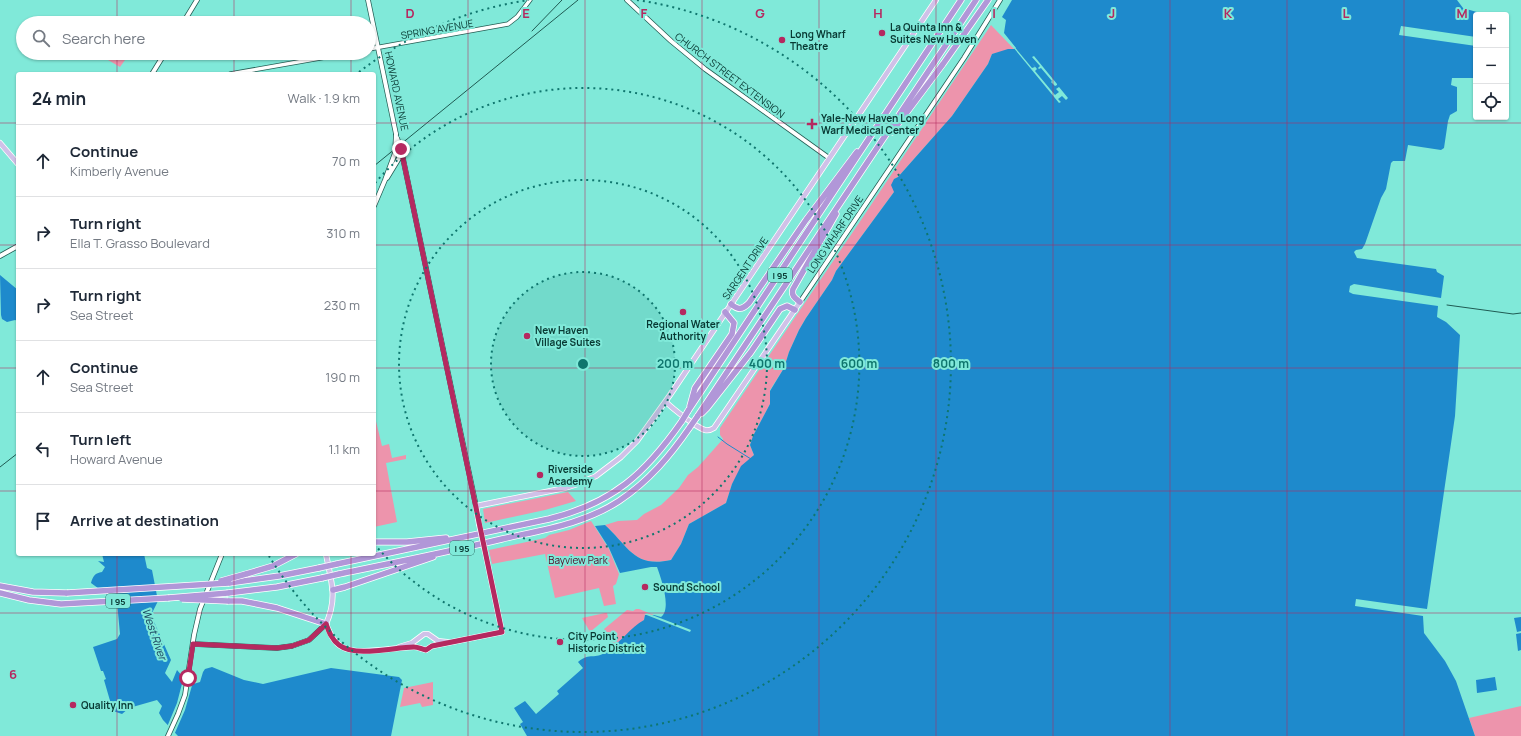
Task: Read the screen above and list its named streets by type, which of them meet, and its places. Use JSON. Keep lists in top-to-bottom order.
{
  "streets": {
    "highway": ["I 95"],
    "main road": [
      "CHURCH STREET EXTENSION",
      "HOWARD AVENUE",
      "LONG WHARF DRIVE",
      "SARGENT DRIVE"
    ],
    "street": ["SPRING AVENUE"]
  },
  "crossings": [
    ["SPRING AVENUE", "HOWARD AVENUE"],
    ["CHURCH STREET EXTENSION", "SARGENT DRIVE"],
    ["HOWARD AVENUE", "SARGENT DRIVE"],
    ["LONG WHARF DRIVE", "SARGENT DRIVE"]
  ],
  "water": ["West River"],
  "parks": ["Bayview Park"],
  "places": {
    "other": [
      "La Quinta Inn & Suites New Haven",
      "Long Wharf Theatre",
      "Regional Water Authority",
      "New Haven Village Suites",
      "Riverside Academy",
      "Sound School",
      "City Point Historic District",
      "Quality Inn"
    ],
    "health": ["Yale-New Haven Long Warf Medical Center"]
  },
  "page": {
    "map_buttons": ["+", "−"],
    "search": "Search here",
    "heading": ["24 min", "Walk · 1.9 km"],
    "list": [
      ["Continue", "Kimberly Avenue", "70 m"],
      ["Turn right", "Ella T. Grasso Boulevard", "310 m"],
      ["Turn right", "Sea Street", "230 m"],
      ["Continue", "Sea Street", "190 m"],
      ["Turn left", "Howard Avenue", "1.1 km"],
      "Arrive at destination"
    ]
  },
  "grid": {
    "columns": [
      "D",
      "E",
      "F",
      "G",
      "H",
      "I",
      "J",
      "K",
      "L",
      "M"
    ],
    "rows": ["6"]
  },
  "rings": [
    "200 m",
    "400 m",
    "600 m",
    "800 m"
  ]
}
